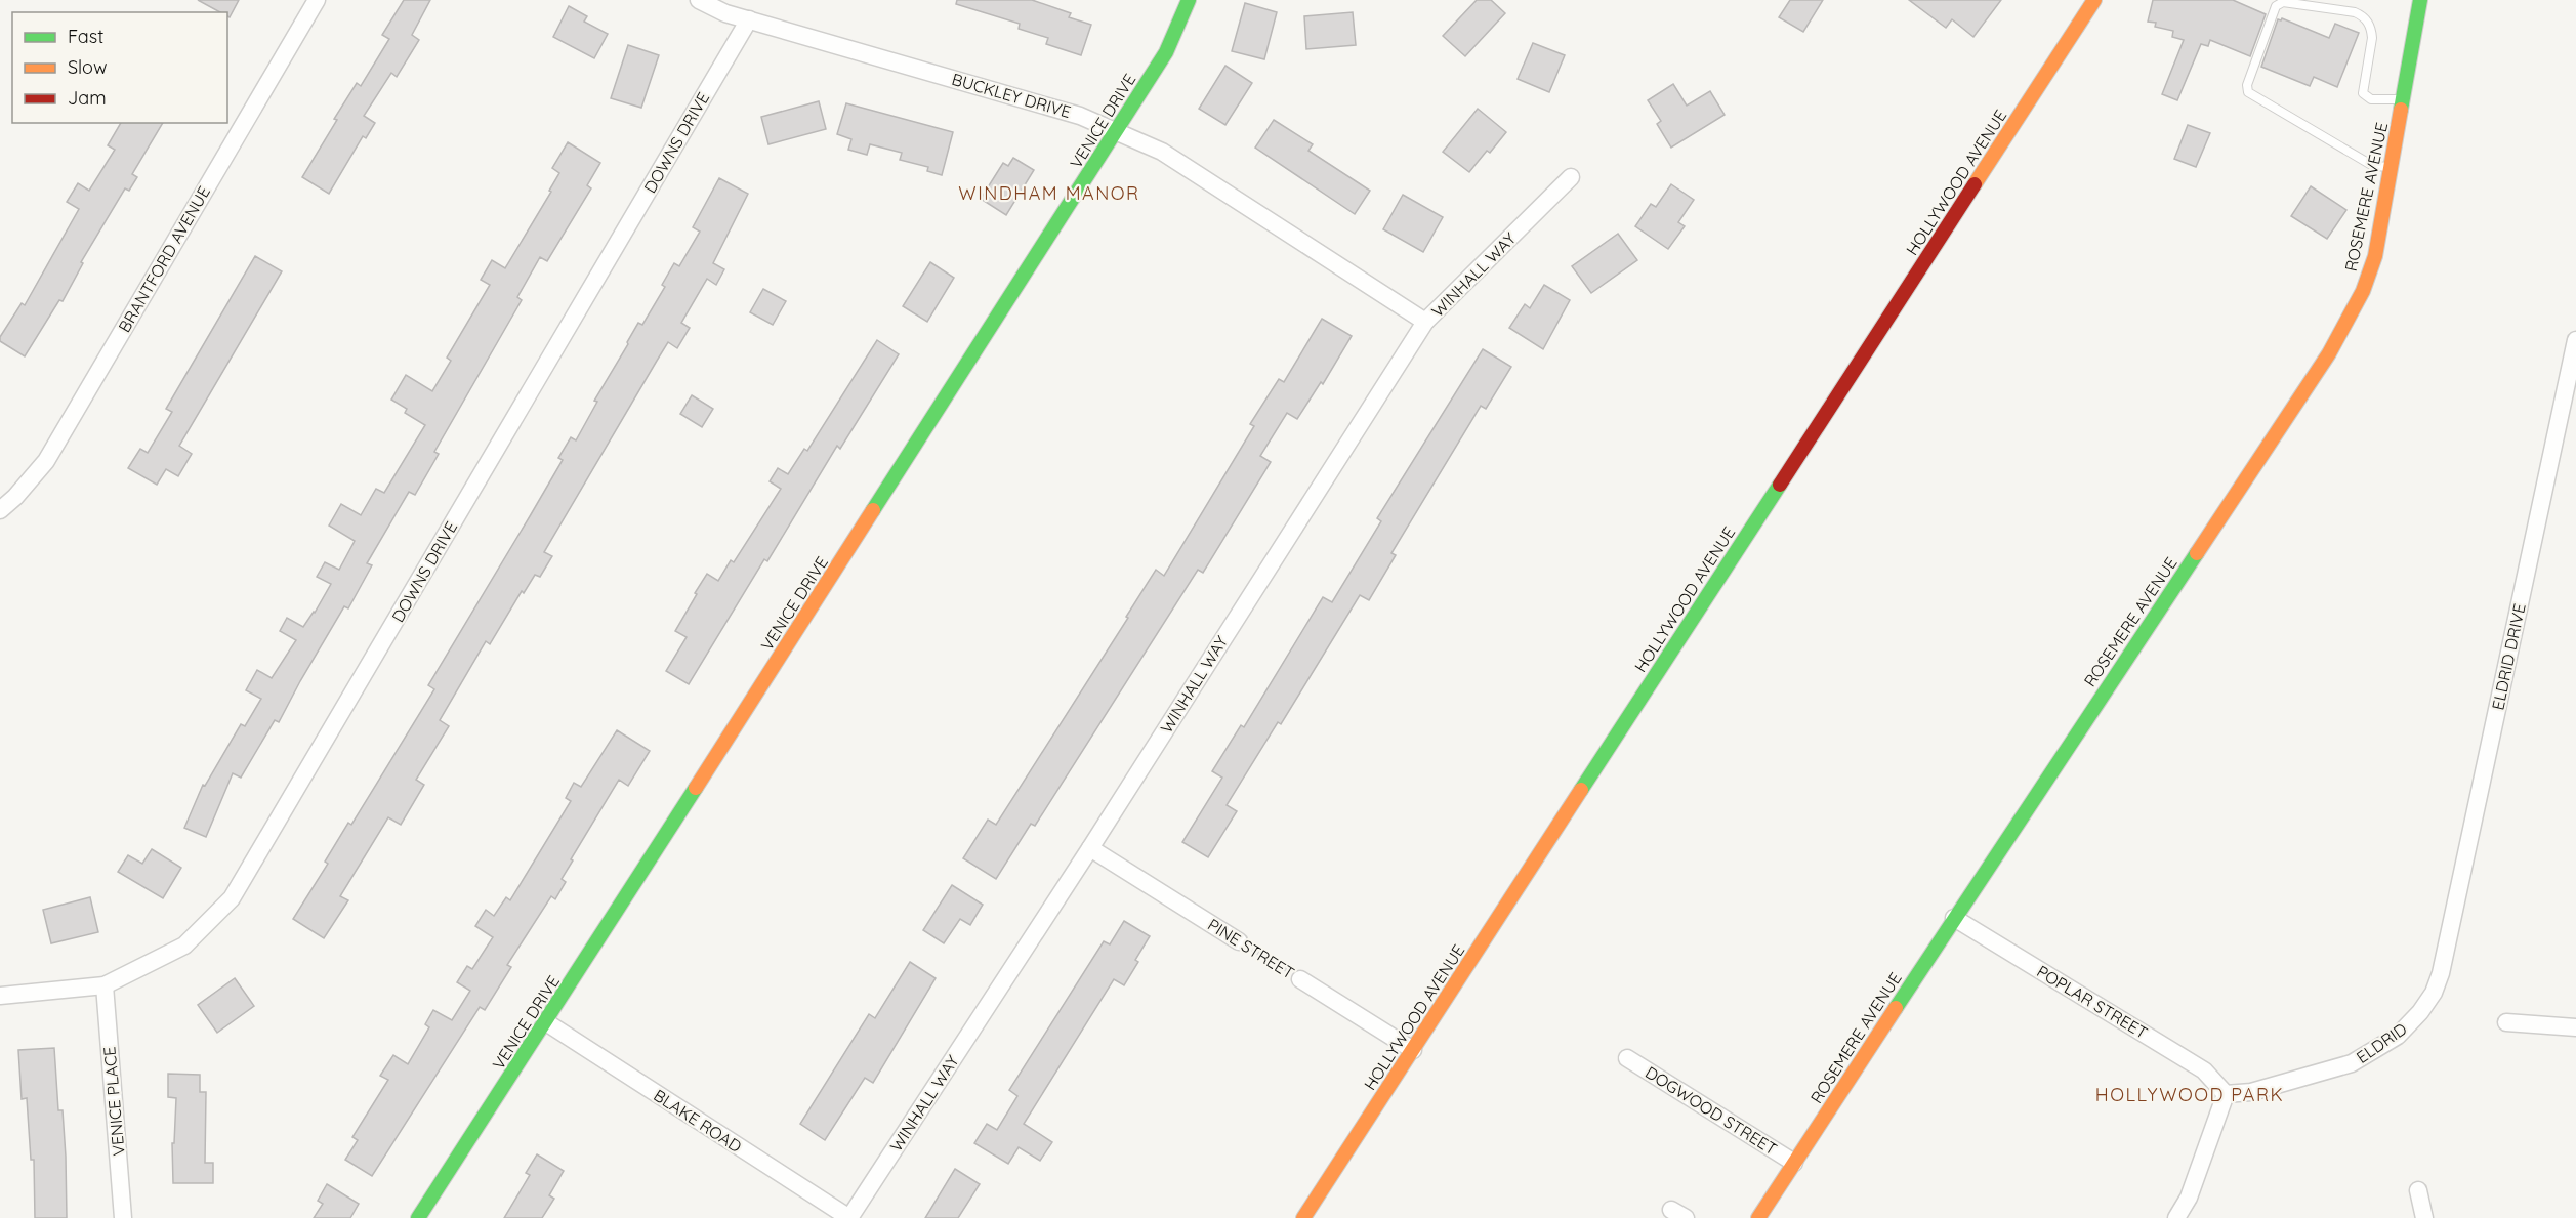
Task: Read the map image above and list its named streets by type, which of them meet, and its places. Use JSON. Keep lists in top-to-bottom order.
{
  "streets": {
    "street": [
      "BUCKLEY DRIVE",
      "VENICE DRIVE",
      "DOWNS DRIVE",
      "HOLLYWOOD AVENUE",
      "ROSEMERE AVENUE",
      "BRANTFORD AVENUE",
      "WINHALL WAY",
      "ELDRID DRIVE",
      "PINE STREET",
      "POPLAR STREET",
      "ELDRID",
      "VENICE PLACE",
      "DOGWOOD STREET",
      "BLAKE ROAD"
    ]
  },
  "crossings": [
    ["BUCKLEY DRIVE", "VENICE DRIVE"],
    ["BUCKLEY DRIVE", "DOWNS DRIVE"],
    ["BUCKLEY DRIVE", "WINHALL WAY"],
    ["VENICE DRIVE", "BLAKE ROAD"],
    ["DOWNS DRIVE", "VENICE PLACE"],
    ["HOLLYWOOD AVENUE", "PINE STREET"],
    ["ROSEMERE AVENUE", "POPLAR STREET"],
    ["ROSEMERE AVENUE", "DOGWOOD STREET"],
    ["WINHALL WAY", "PINE STREET"],
    ["WINHALL WAY", "BLAKE ROAD"],
    ["ELDRID DRIVE", "ELDRID"],
    ["POPLAR STREET", "ELDRID"]
  ],
  "districts": ["WINDHAM MANOR", "HOLLYWOOD PARK"],
  "legend": ["Fast", "Slow", "Jam"]
}
